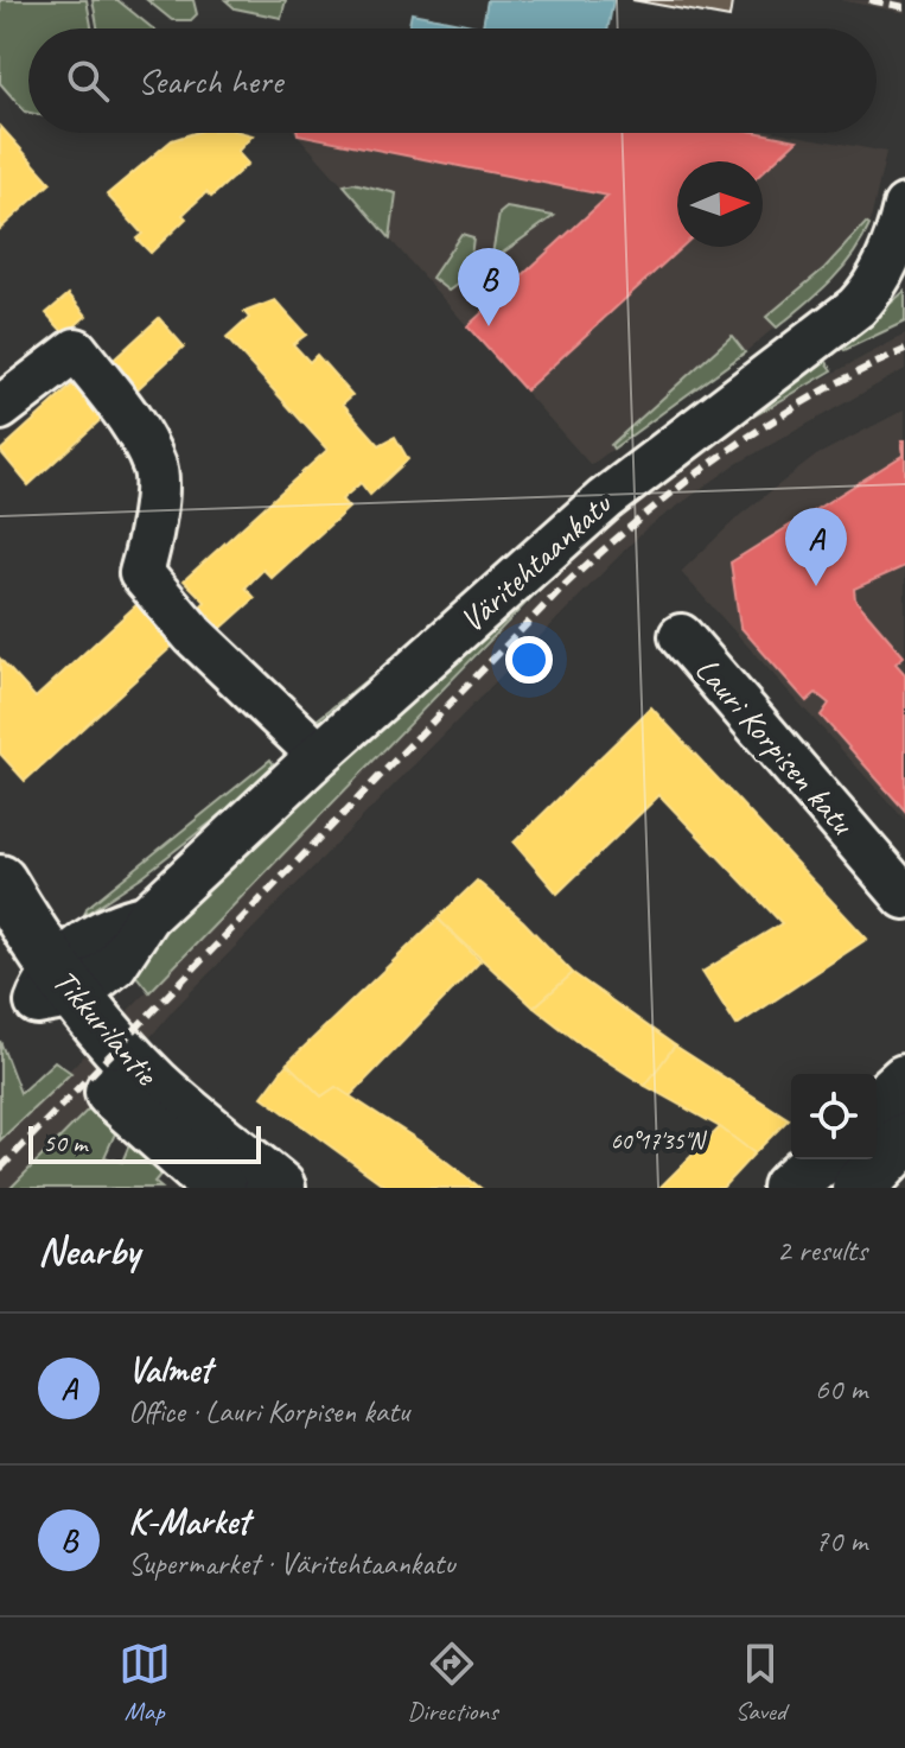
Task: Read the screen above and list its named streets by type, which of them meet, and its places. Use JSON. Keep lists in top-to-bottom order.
{
  "streets": {
    "main road": ["Tikkurilantie"],
    "street": ["Väritehtaankatu", "Lauri Korpisen katu"]
  },
  "crossings": [
    ["Väritehtaankatu", "Tikkurilantie"]
  ],
  "scale_bar": "50 m",
  "north": "right",
  "page": {
    "search": "Search here",
    "pins": ["B", "A"],
    "scale": "50 m",
    "heading": ["Nearby", "2 results"],
    "list": [
      {
        "mark": "A",
        "name": "Valmet",
        "note": "Office · Lauri Korpisen katu",
        "value": "60 m"
      },
      {
        "mark": "B",
        "name": "K-Market",
        "note": "Supermarket · Väritehtaankatu",
        "value": "70 m"
      }
    ],
    "nav": ["Map", "Directions", "Saved"]
  },
  "coordinates": ["60°17'35\"N"]
}
